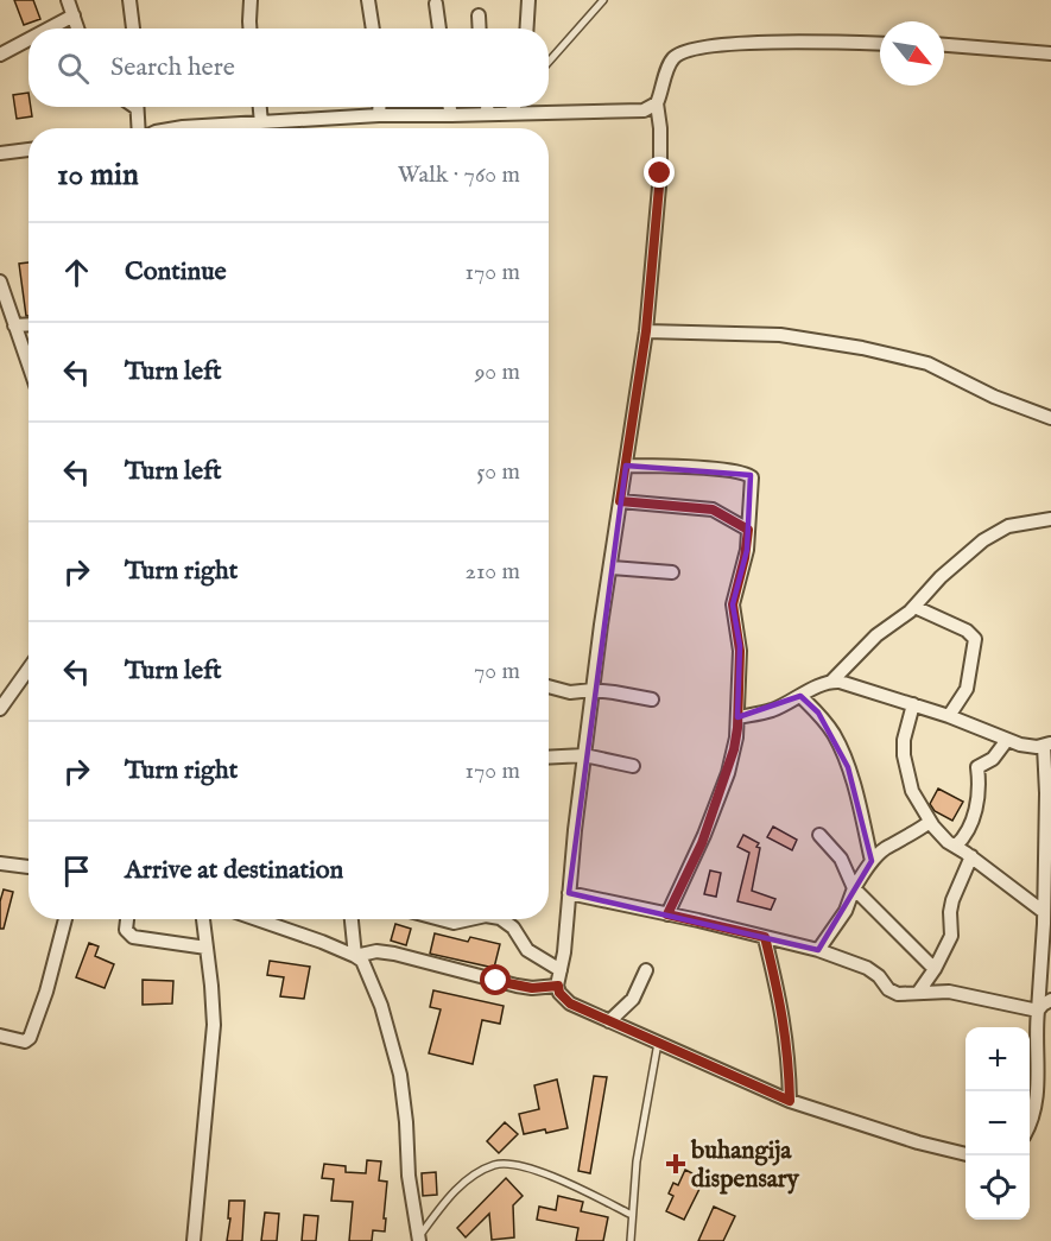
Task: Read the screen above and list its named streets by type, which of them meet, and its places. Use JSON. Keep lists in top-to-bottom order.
{
  "places": {
    "health": ["buhangija dispensary"]
  },
  "north": "bottom right",
  "page": {
    "search": "Search here",
    "heading": ["10 min", "Walk · 760 m"],
    "list": [
      ["Continue", "170 m"],
      ["Turn left", "90 m"],
      ["Turn left", "50 m"],
      ["Turn right", "210 m"],
      ["Turn left", "70 m"],
      ["Turn right", "170 m"],
      "Arrive at destination"
    ],
    "map_buttons": ["+", "−"]
  }
}
